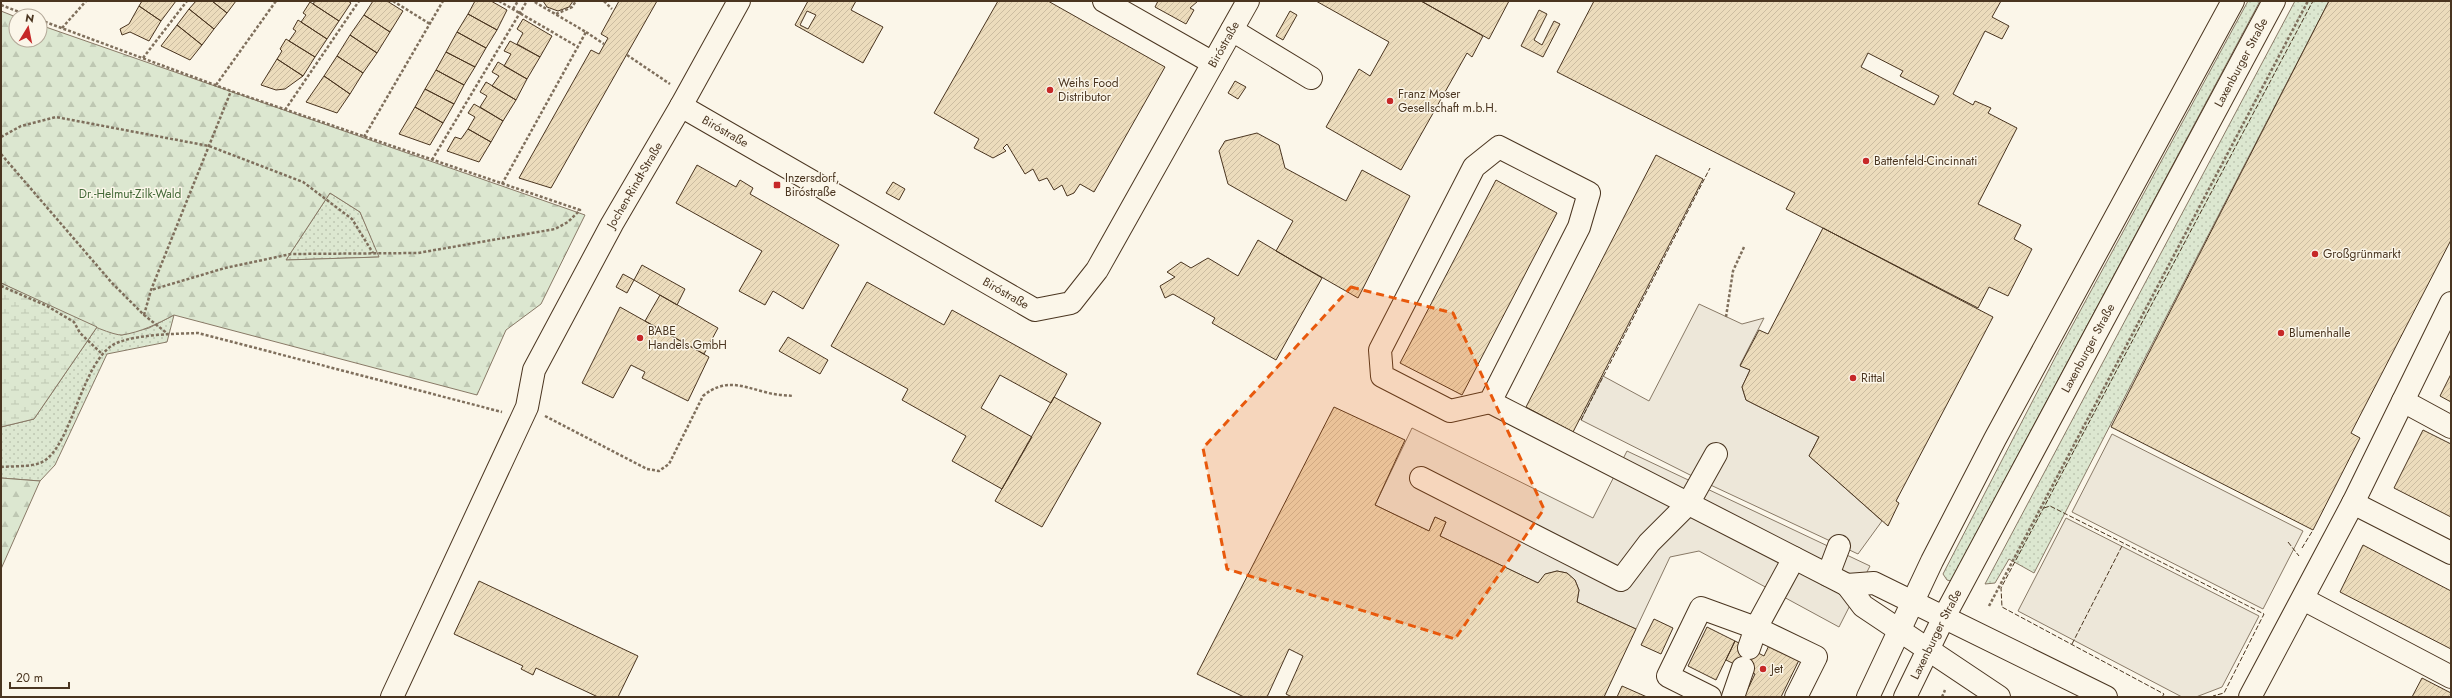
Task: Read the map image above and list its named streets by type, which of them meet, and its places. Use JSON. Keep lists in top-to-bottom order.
{
  "streets": {
    "main road": ["Biróstraße", "Laxenburger Straße", "Jochen-Rindt-Straße"]
  },
  "crossings": [
    ["Biróstraße", "Jochen-Rindt-Straße"]
  ],
  "parks": ["Dr.-Helmut-Zilk-Wald"],
  "places": {
    "other": [
      "Weihs Food Distributor",
      "Franz Moser Gesellschaft m.b.H.",
      "Battenfeld-Cincinnati",
      "Großgrünmarkt",
      "Blumenhalle",
      "BABE Handels GmbH",
      "Rittal",
      "Jet"
    ],
    "transit": ["Inzersdorf, Biróstraße"]
  },
  "scale_bar": "20 m",
  "north": "top"
}
